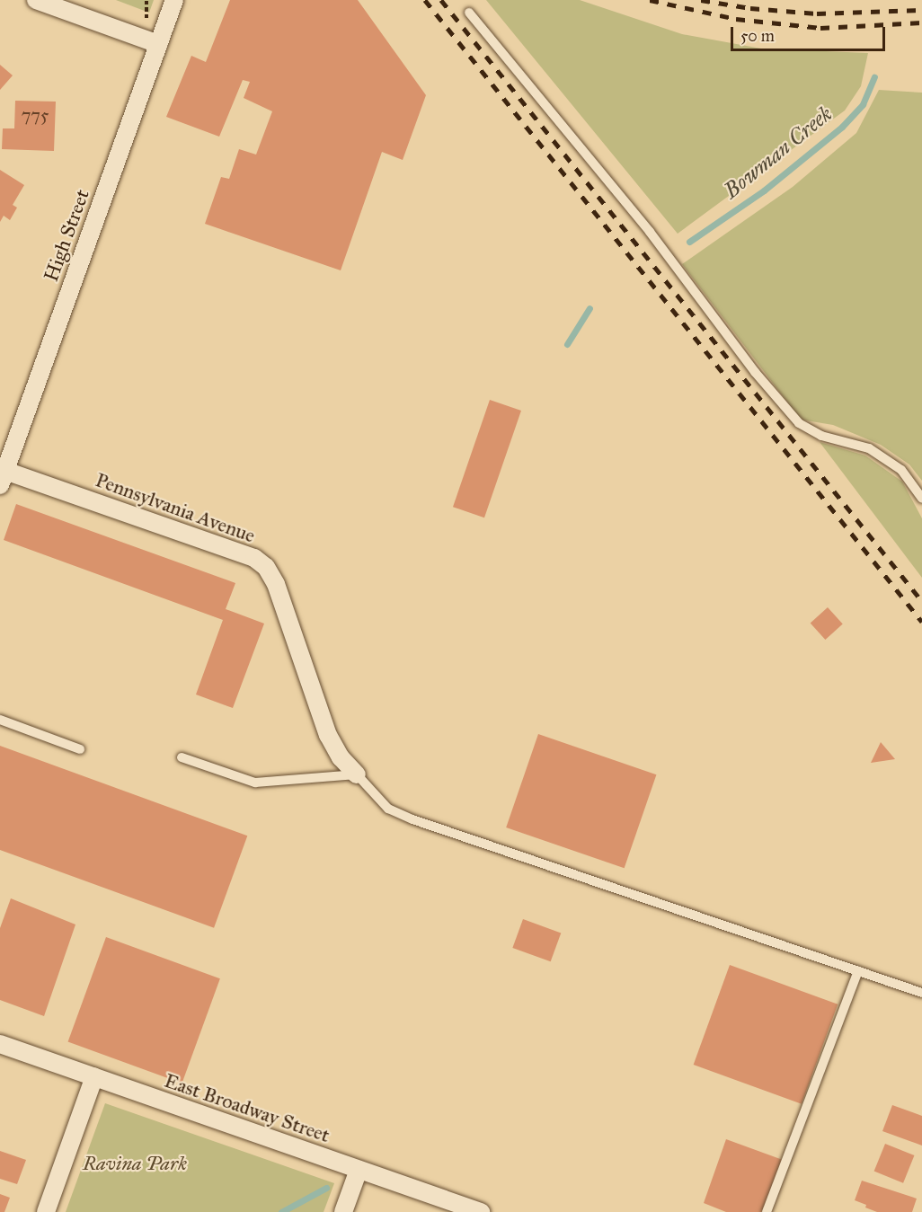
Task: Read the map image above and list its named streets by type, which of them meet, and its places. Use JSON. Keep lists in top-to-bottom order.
{
  "streets": {
    "street": ["High Street", "Pennsylvania Avenue", "East Broadway Street"]
  },
  "crossings": [
    ["High Street", "Pennsylvania Avenue"]
  ],
  "water": ["Bowman Creek"],
  "parks": ["Ravina Park"],
  "house_numbers": ["775"],
  "scale_bar": "50 m"
}
